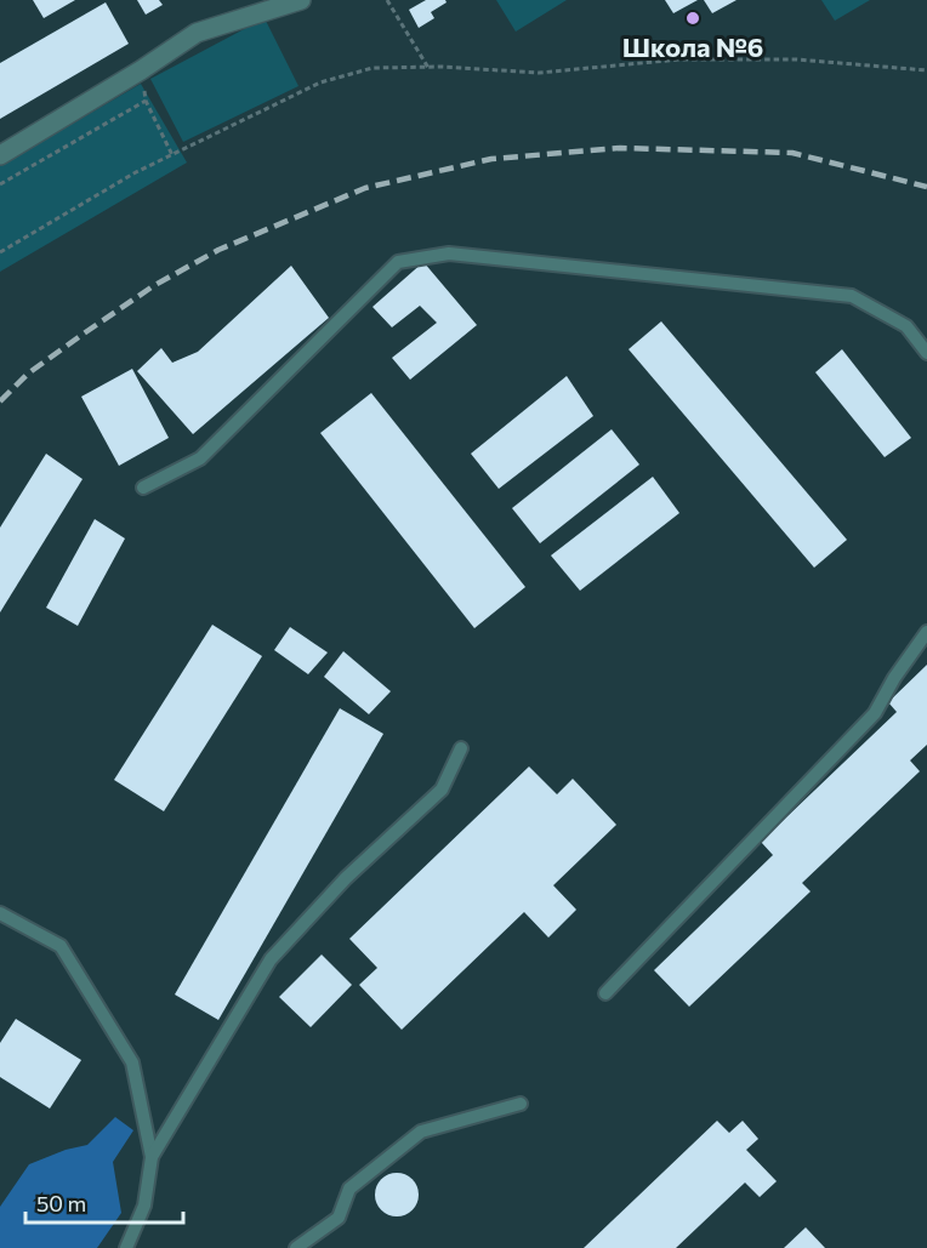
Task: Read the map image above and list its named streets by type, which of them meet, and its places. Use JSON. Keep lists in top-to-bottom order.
{
  "places": ["Школа №6"],
  "scale_bar": "50 m"
}
